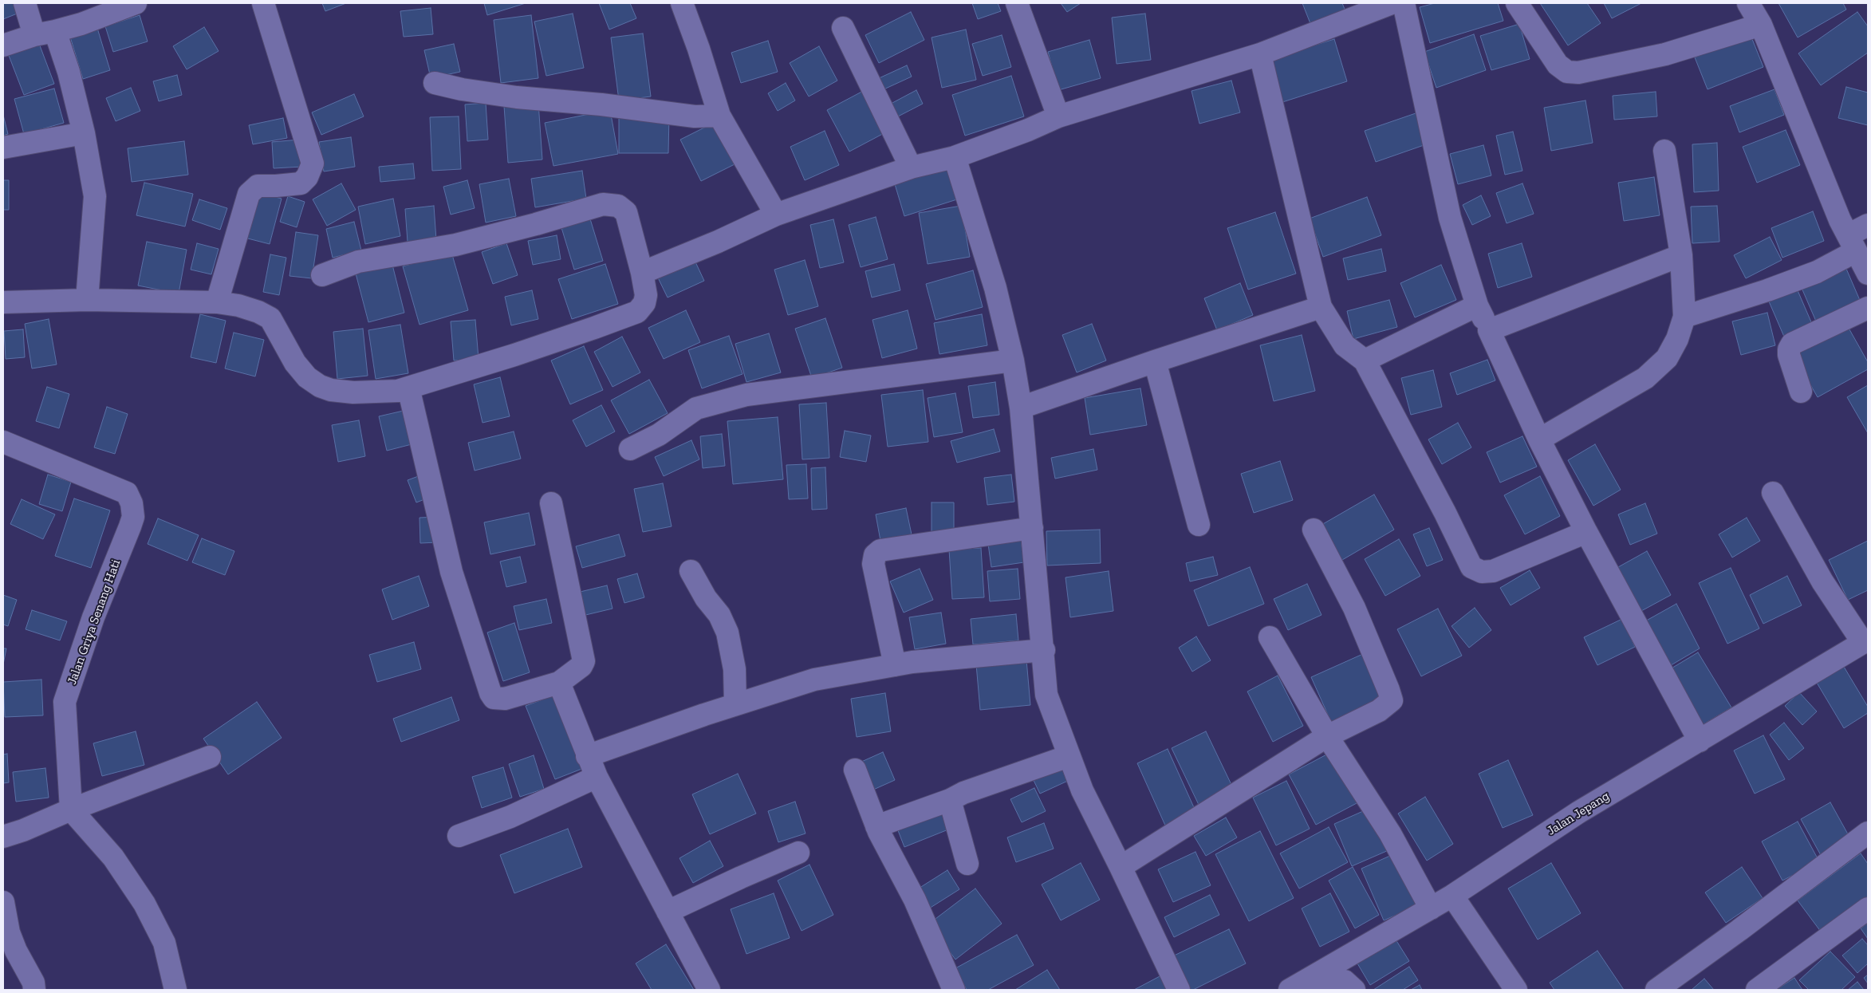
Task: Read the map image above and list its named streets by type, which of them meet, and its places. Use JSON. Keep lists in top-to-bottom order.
{
  "streets": {
    "street": ["Jalan Griya Senang Hati", "Jalan Jepang"]
  }
}
